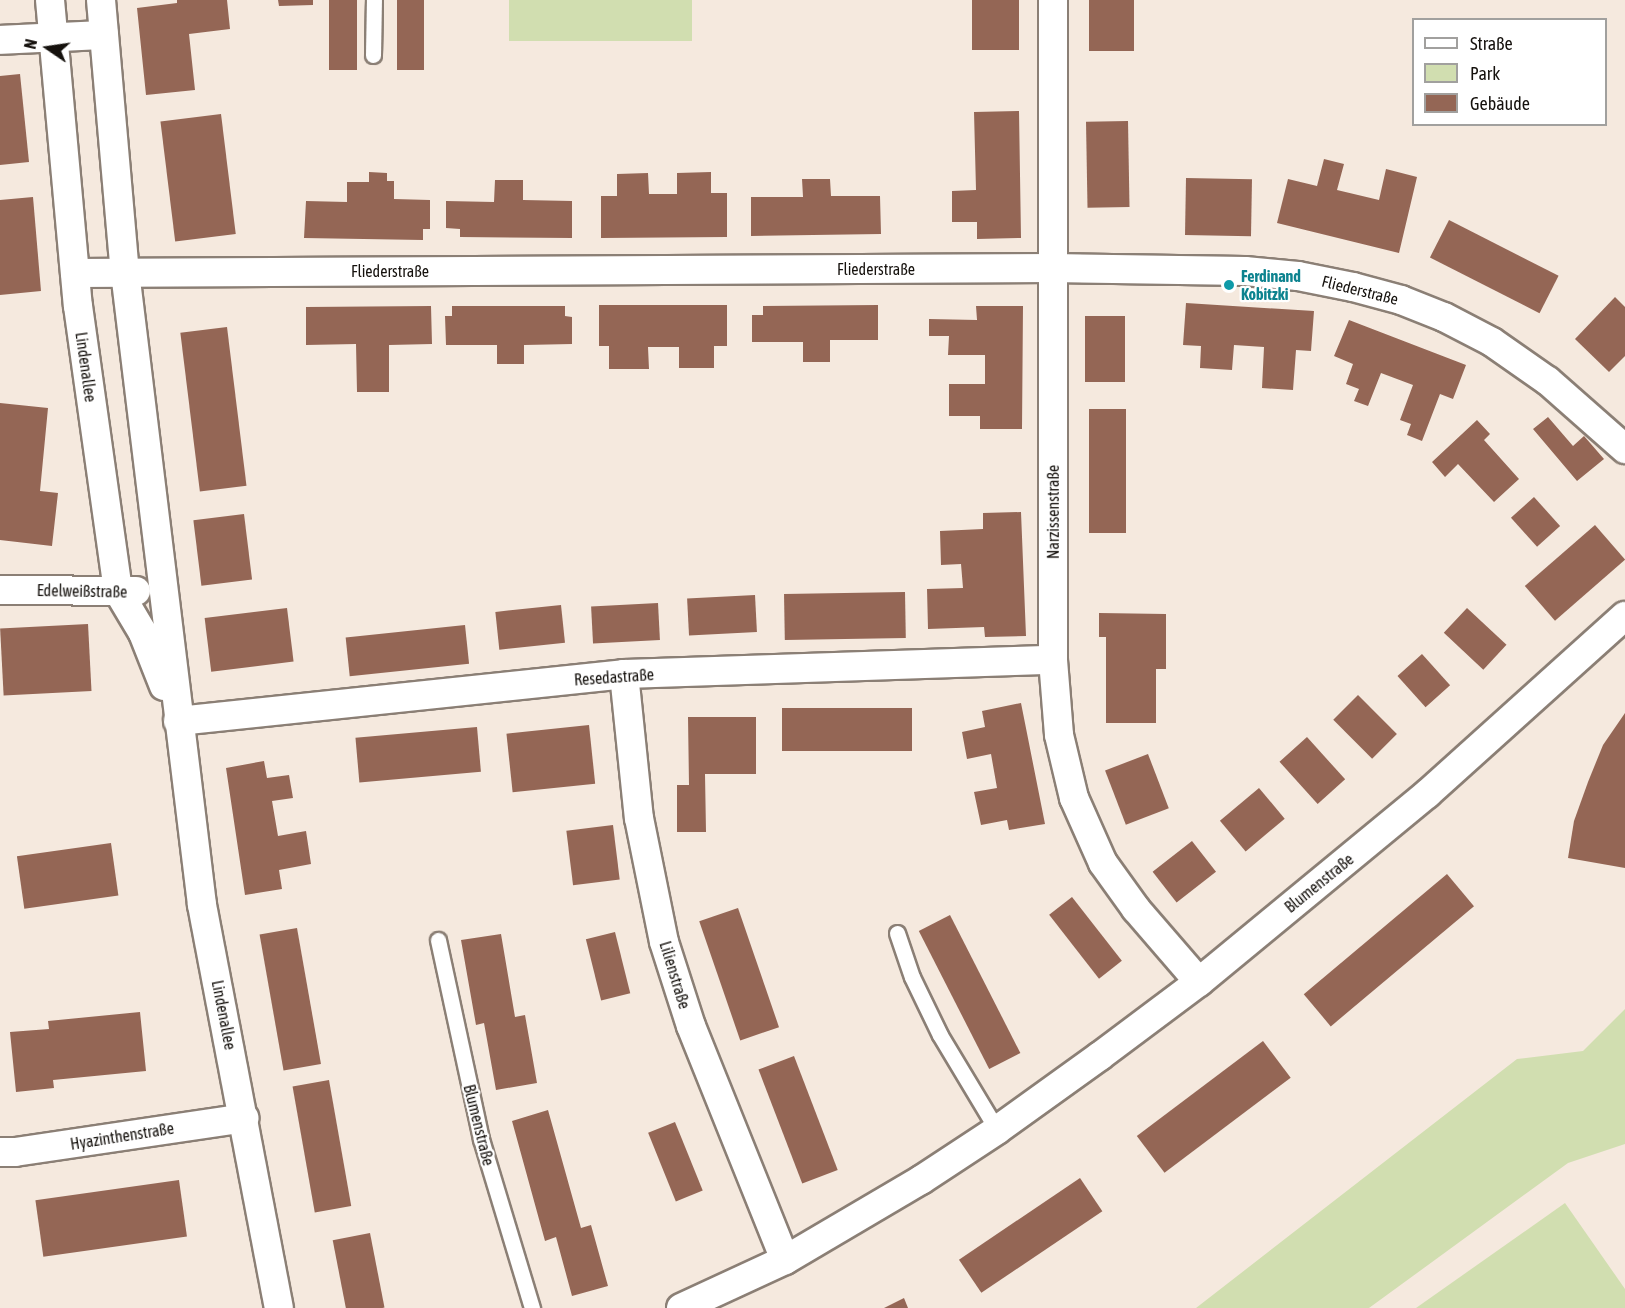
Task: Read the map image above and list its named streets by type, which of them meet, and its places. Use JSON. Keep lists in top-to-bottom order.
{
  "streets": {
    "street": [
      "Fliederstraße",
      "Lindenallee",
      "Narzissenstraße",
      "Edelweißstraße",
      "Resedastraße",
      "Blumenstraße",
      "Lilienstraße",
      "Hyazinthenstraße"
    ]
  },
  "crossings": [
    ["Fliederstraße", "Lindenallee"],
    ["Fliederstraße", "Narzissenstraße"],
    ["Lindenallee", "Edelweißstraße"],
    ["Lindenallee", "Resedastraße"],
    ["Lindenallee", "Hyazinthenstraße"],
    ["Narzissenstraße", "Resedastraße"],
    ["Narzissenstraße", "Blumenstraße"],
    ["Resedastraße", "Lilienstraße"],
    ["Blumenstraße", "Lilienstraße"]
  ],
  "places": ["Ferdinand Kobitzki"],
  "legend": ["Straße", "Park", "Gebäude"],
  "north": "left"
}
